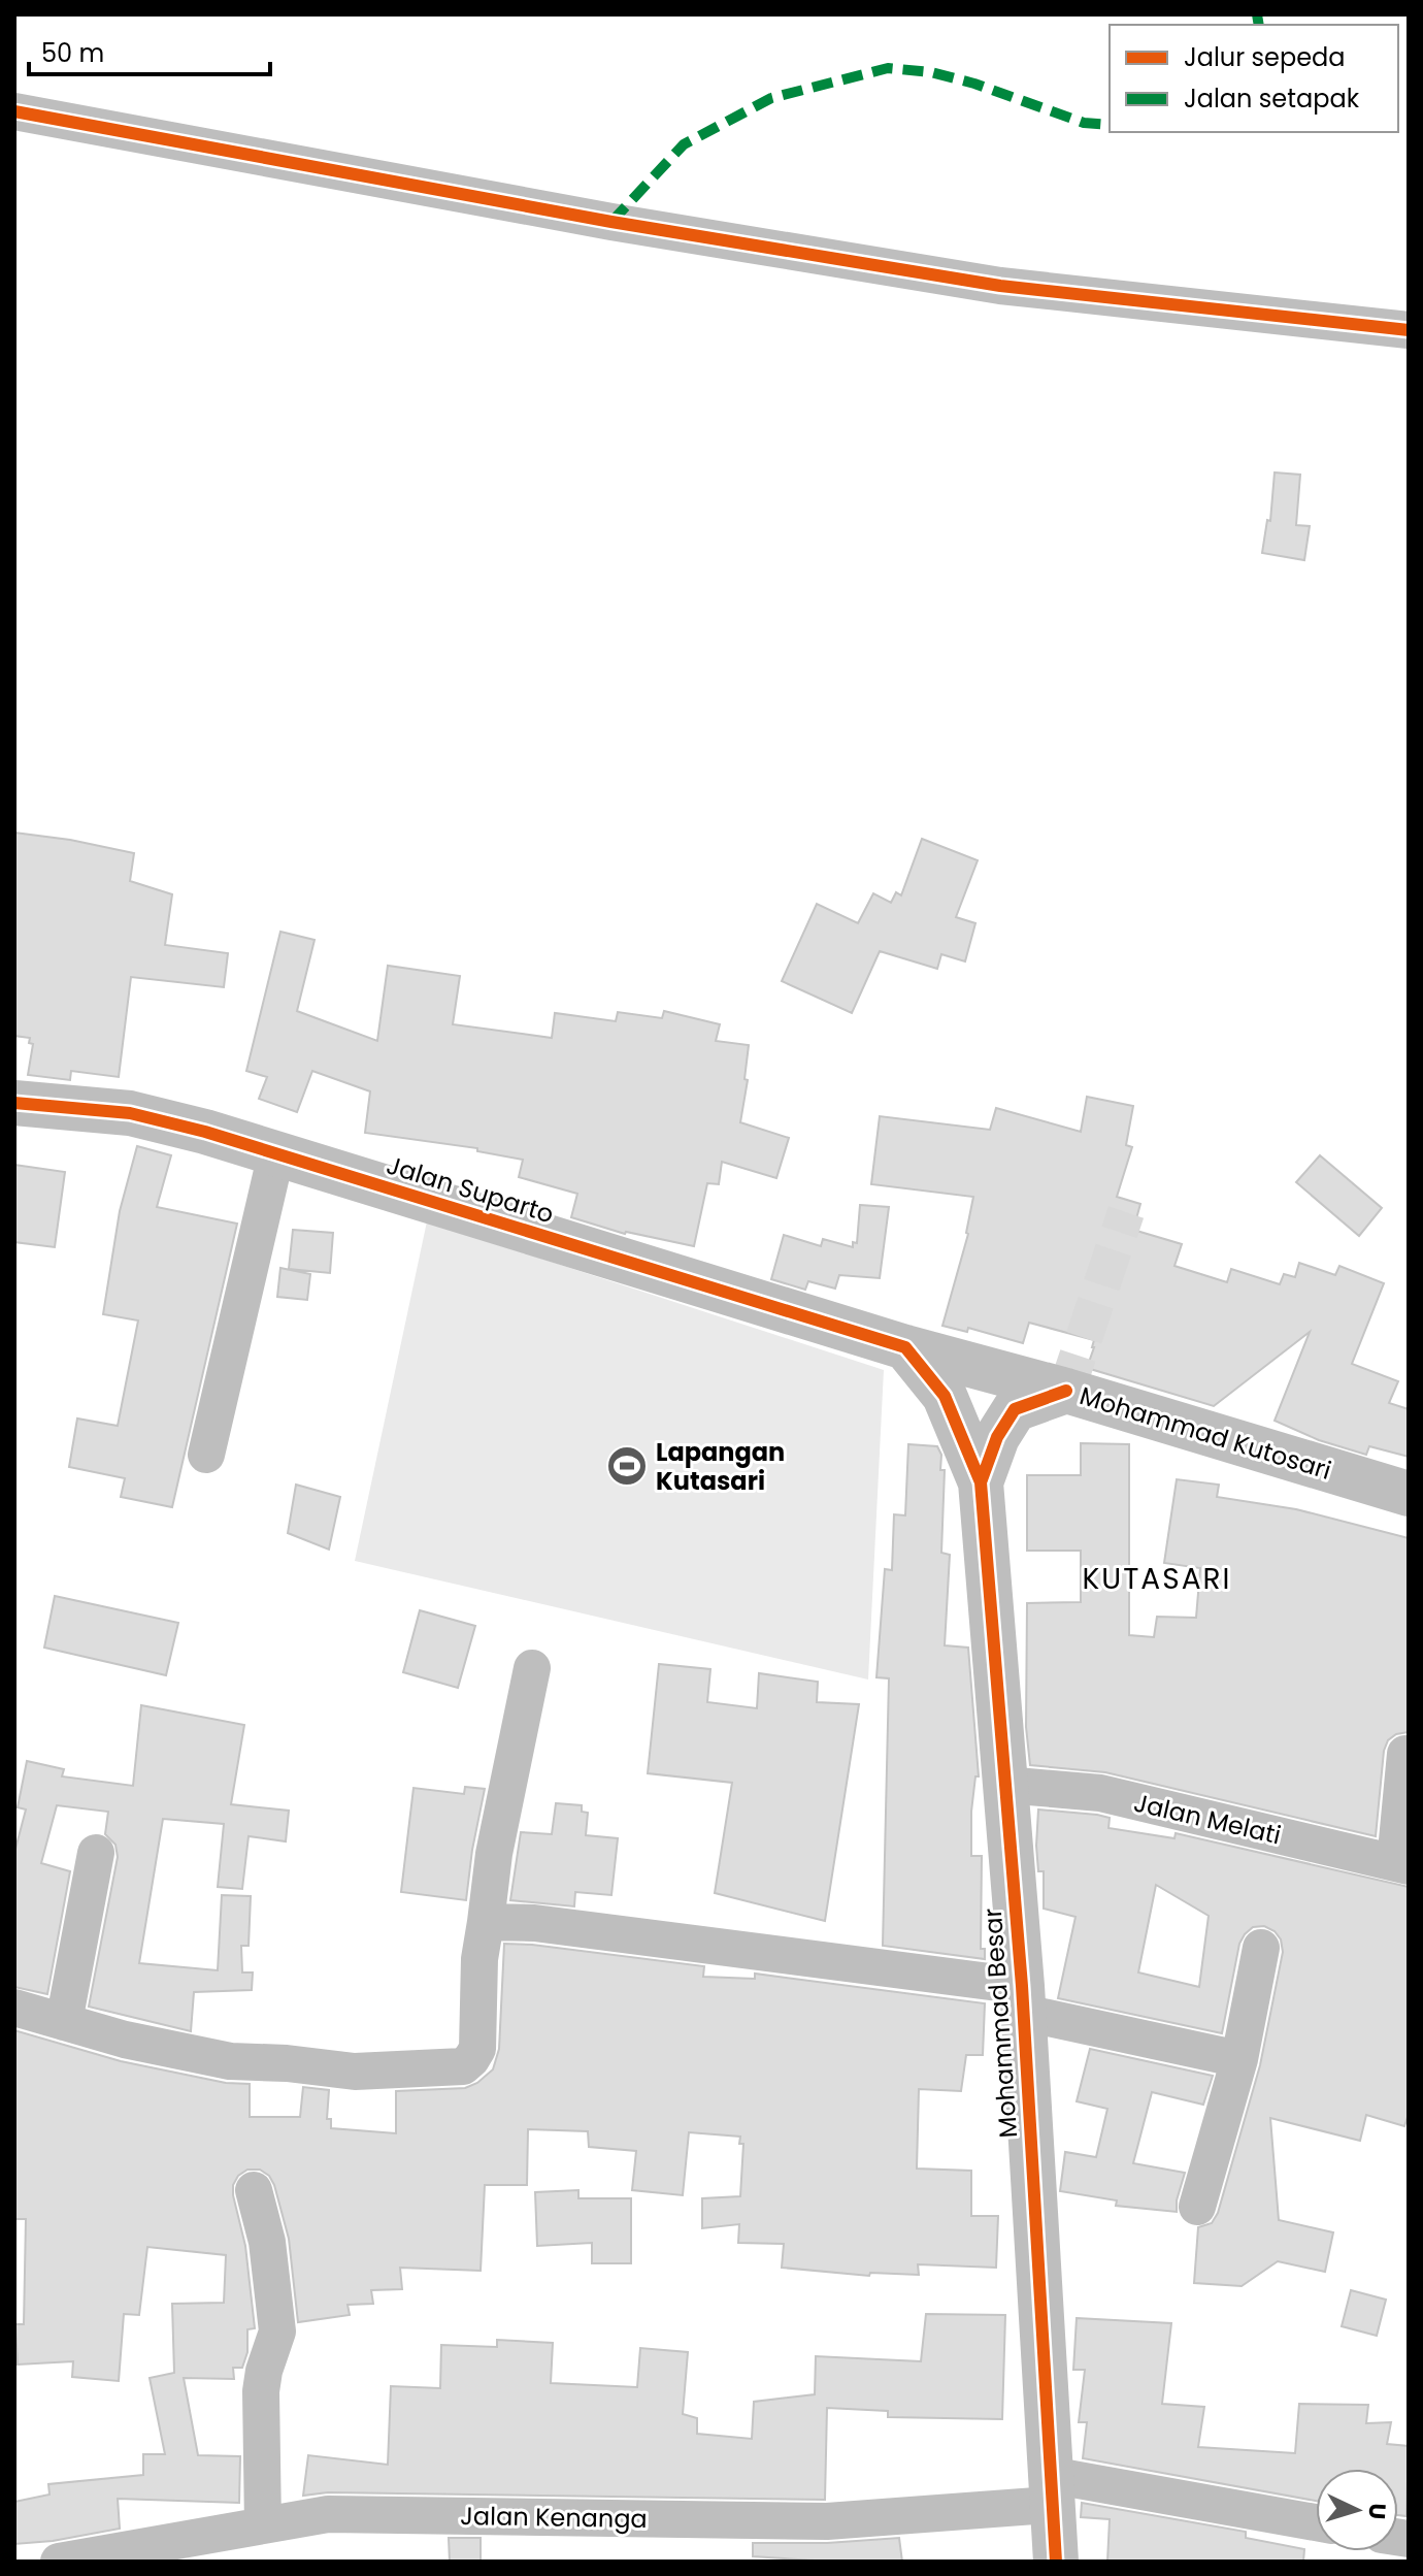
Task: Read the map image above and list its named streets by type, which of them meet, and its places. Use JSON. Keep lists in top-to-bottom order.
{
  "streets": {
    "street": [
      "Jalan Suparto",
      "Mohammad Kutosari",
      "Jalan Melati",
      "Mohammad Besar",
      "Jalan Kenanga"
    ]
  },
  "crossings": [
    ["Jalan Suparto", "Mohammad Kutosari"],
    ["Jalan Melati", "Mohammad Besar"],
    ["Mohammad Besar", "Jalan Kenanga"]
  ],
  "districts": ["KUTASARI"],
  "places": {
    "sports": ["Lapangan Kutasari"]
  },
  "legend": ["Jalur sepeda", "Jalan setapak"],
  "scale_bar": "50 m",
  "north": "right"
}
